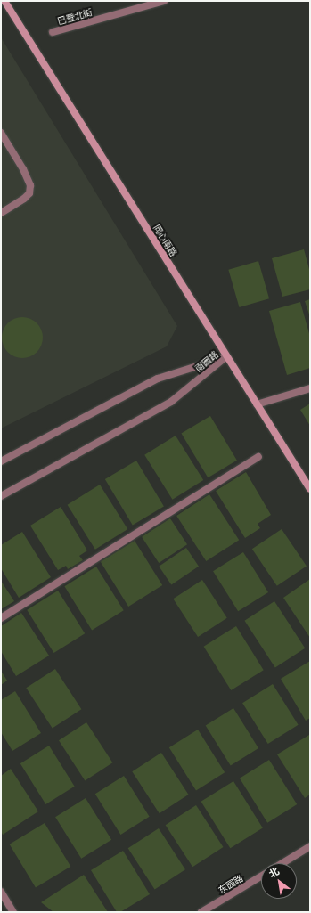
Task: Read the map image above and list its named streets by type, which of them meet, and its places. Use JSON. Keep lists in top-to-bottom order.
{
  "streets": {
    "main road": ["同心南路"],
    "street": ["巴登北街", "南园路", "东园路"]
  },
  "crossings": [
    ["同心南路", "南园路"]
  ],
  "north": "top left"
}
